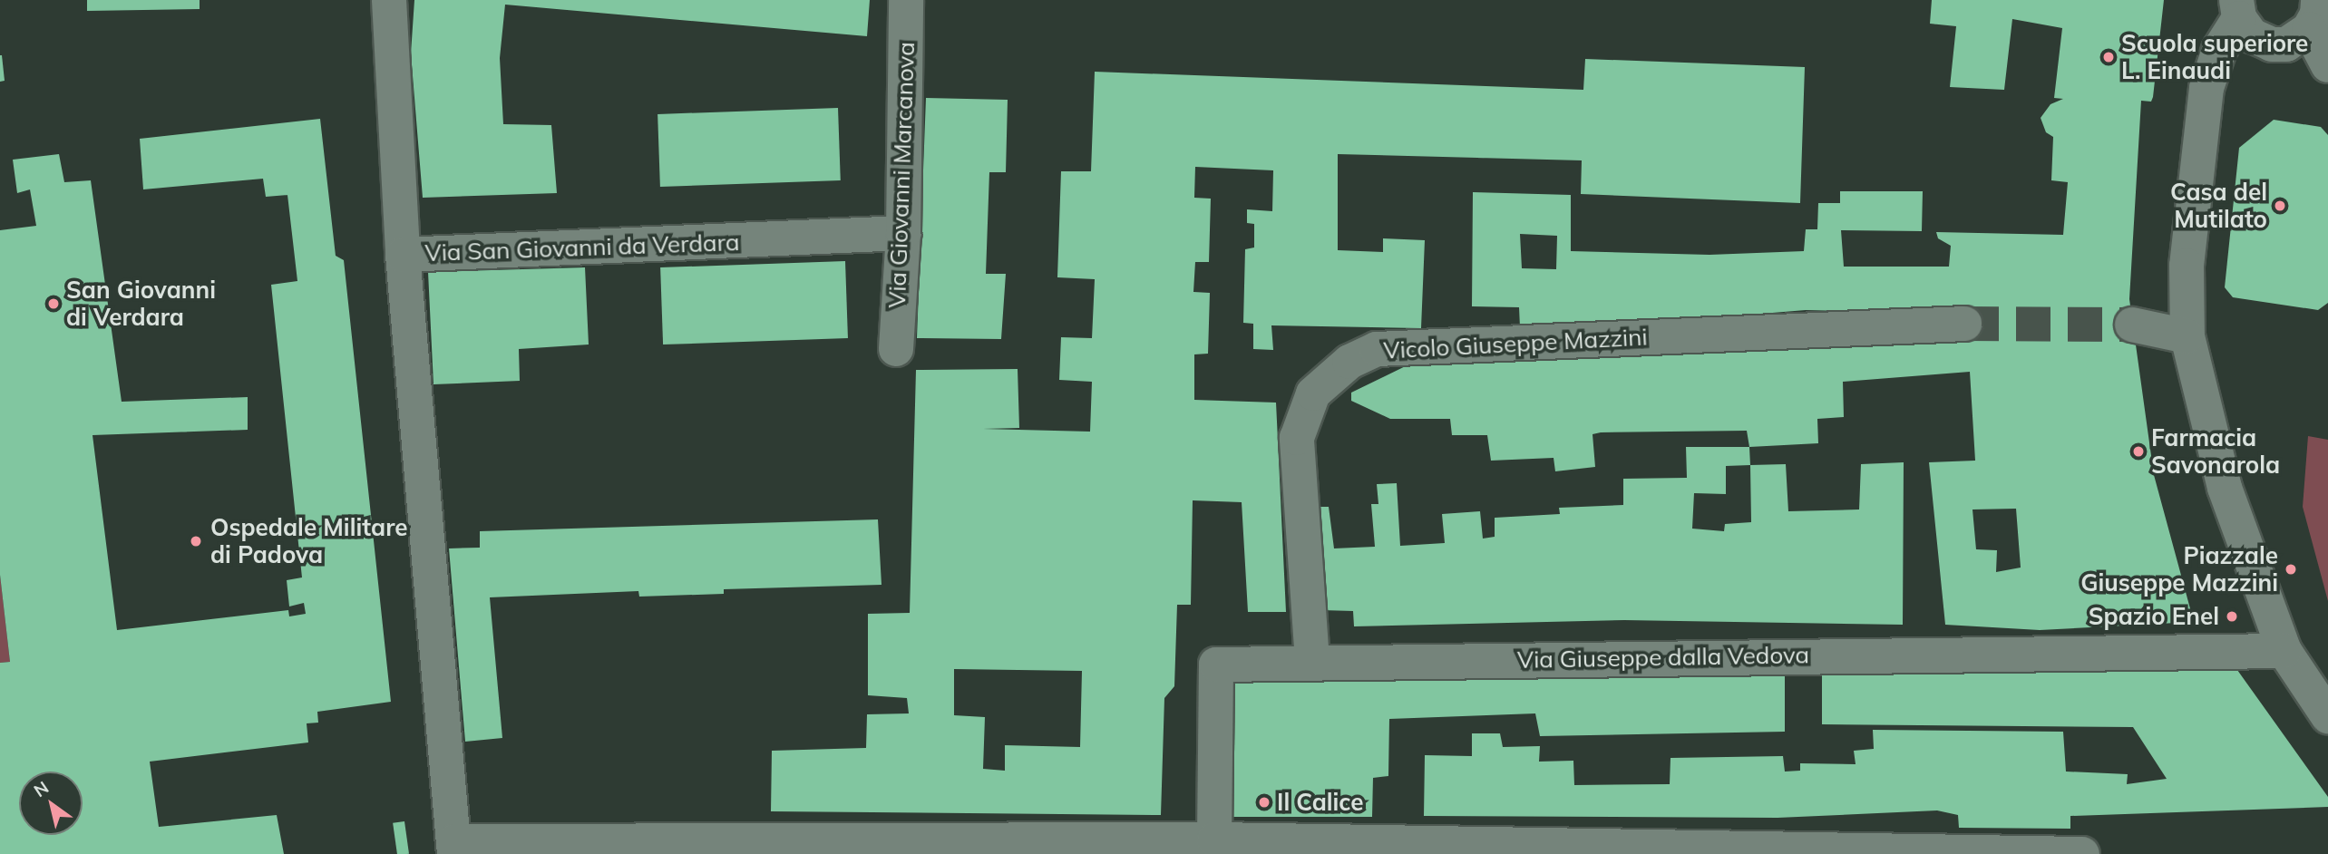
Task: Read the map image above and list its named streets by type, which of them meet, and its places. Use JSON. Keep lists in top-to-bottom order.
{
  "streets": {
    "street": [
      "Via Giovanni Marcanova",
      "Via San Giovanni da Verdara",
      "Vicolo Giuseppe Mazzini",
      "Via Giuseppe dalla Vedova"
    ]
  },
  "crossings": [
    ["Via Giovanni Marcanova", "Via San Giovanni da Verdara"],
    ["Vicolo Giuseppe Mazzini", "Via Giuseppe dalla Vedova"]
  ],
  "places": [
    "Scuola superiore L. Einaudi",
    "Casa del Mutilato",
    "San Giovanni di Verdara",
    "Farmacia Savonarola",
    "Ospedale Militare di Padova",
    "Piazzale Giuseppe Mazzini",
    "Spazio Enel",
    "Il Calice"
  ],
  "north": "top left"
}
